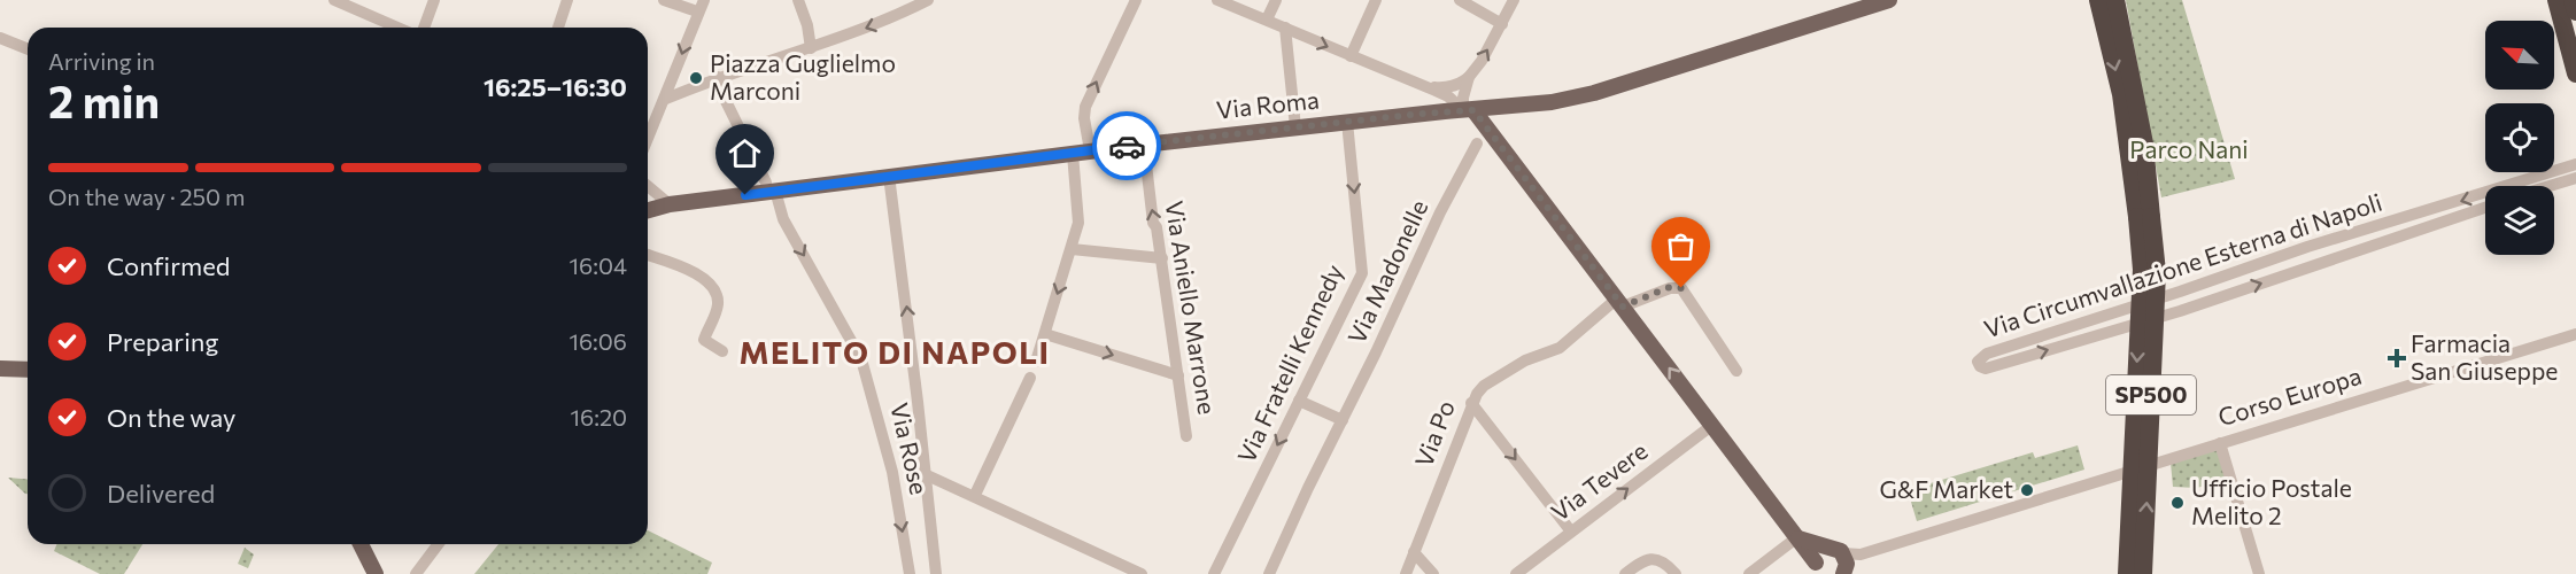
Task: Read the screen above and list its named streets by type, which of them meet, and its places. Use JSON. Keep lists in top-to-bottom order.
{
  "streets": {
    "highway": ["SP500"],
    "main road": ["Via Roma"],
    "street": [
      "Via Circumvallazione Esterna di Napoli",
      "Via Madonelle",
      "Via Aniello Marrone",
      "Via Fratelli Kennedy",
      "Corso Europa",
      "Via Po",
      "Via Rose",
      "Via Tevere"
    ]
  },
  "crossings": [
    ["Via Roma", "Via Aniello Marrone"],
    ["Via Roma", "Via Fratelli Kennedy"],
    ["Via Roma", "Via Rose"]
  ],
  "one_way": ["Via Fratelli Kennedy", "Via Tevere"],
  "districts": ["MELITO DI NAPOLI"],
  "parks": ["Parco Nani"],
  "places": {
    "other": ["Piazza Guglielmo Marconi", "G&F Market", "Ufficio Postale Melito 2"],
    "health": ["Farmacia San Giuseppe"]
  },
  "north": "top left",
  "page": {
    "heading": ["2 min", "Arriving in", "16:25–16:30"],
    "bar": "On the way · 250 m",
    "list": [
      ["Confirmed", "16:04"],
      ["Preparing", "16:06"],
      ["On the way", "16:20"],
      "Delivered"
    ]
  }
}
